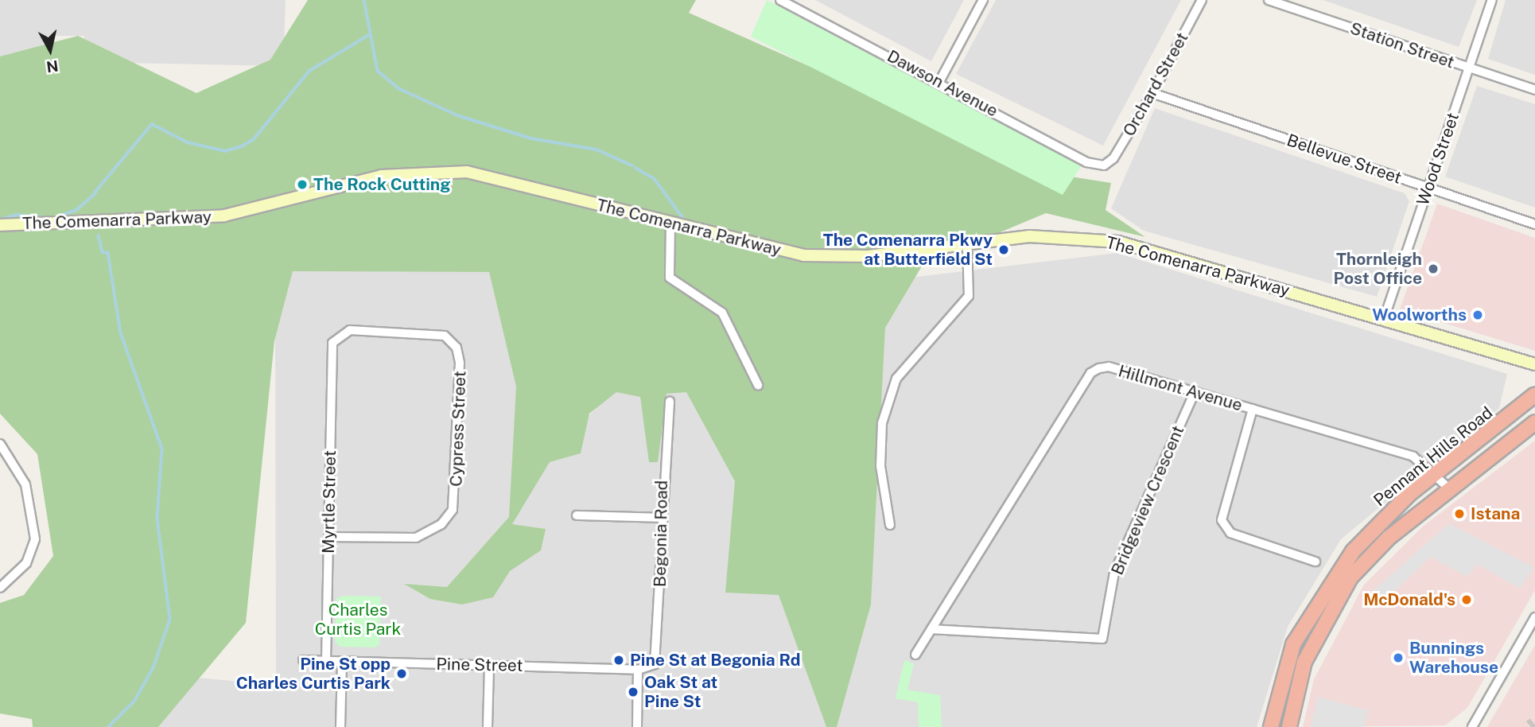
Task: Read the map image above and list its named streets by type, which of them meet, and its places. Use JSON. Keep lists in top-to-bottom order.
{
  "streets": {
    "highway": ["Pennant Hills Road"],
    "main road": ["The Comenarra Parkway"],
    "street": [
      "Station Street",
      "Dawson Avenue",
      "Orchard Street",
      "Bellevue Street",
      "Wood Street",
      "Hillmont Avenue",
      "Cypress Street",
      "Bridgeview Crescent",
      "Myrtle Street",
      "Begonia Road",
      "Pine Street"
    ]
  },
  "crossings": [
    ["Station Street", "Wood Street"],
    ["Dawson Avenue", "Orchard Street"],
    ["Orchard Street", "Bellevue Street"],
    ["Bellevue Street", "Wood Street"],
    ["Wood Street", "The Comenarra Parkway"],
    ["Hillmont Avenue", "Pennant Hills Road"],
    ["Hillmont Avenue", "Bridgeview Crescent"],
    ["Cypress Street", "Myrtle Street"],
    ["Myrtle Street", "Pine Street"],
    ["Begonia Road", "Pine Street"]
  ],
  "parks": ["Charles Curtis Park"],
  "places": [
    "The Rock Cutting",
    "The Comenarra Pkwy at Butterfield St",
    "Thornleigh Post Office",
    "Woolworths",
    "Istana",
    "McDonald's",
    "Bunnings Warehouse",
    "Pine St at Begonia Rd",
    "Pine St opp Charles Curtis Park",
    "Oak St at Pine St"
  ],
  "north": "bottom"
}
